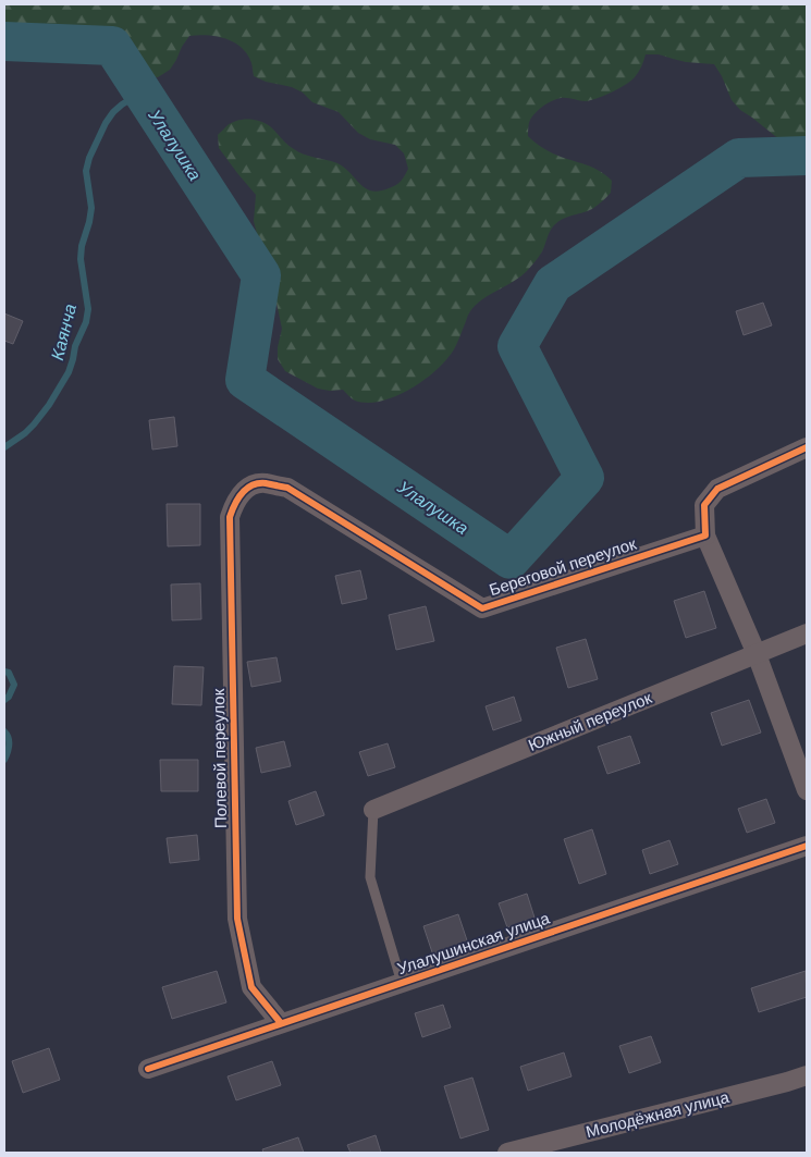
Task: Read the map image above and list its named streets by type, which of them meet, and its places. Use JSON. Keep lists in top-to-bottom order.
{
  "streets": {
    "street": [
      "Береговой переулок",
      "Южный переулок",
      "Полевой переулок",
      "Улалушинская улица",
      "Молодёжная улица"
    ]
  },
  "crossings": [
    ["Береговой переулок", "Полевой переулок"],
    ["Полевой переулок", "Улалушинская улица"]
  ],
  "water": ["Улалушка", "Каянча"]
}
